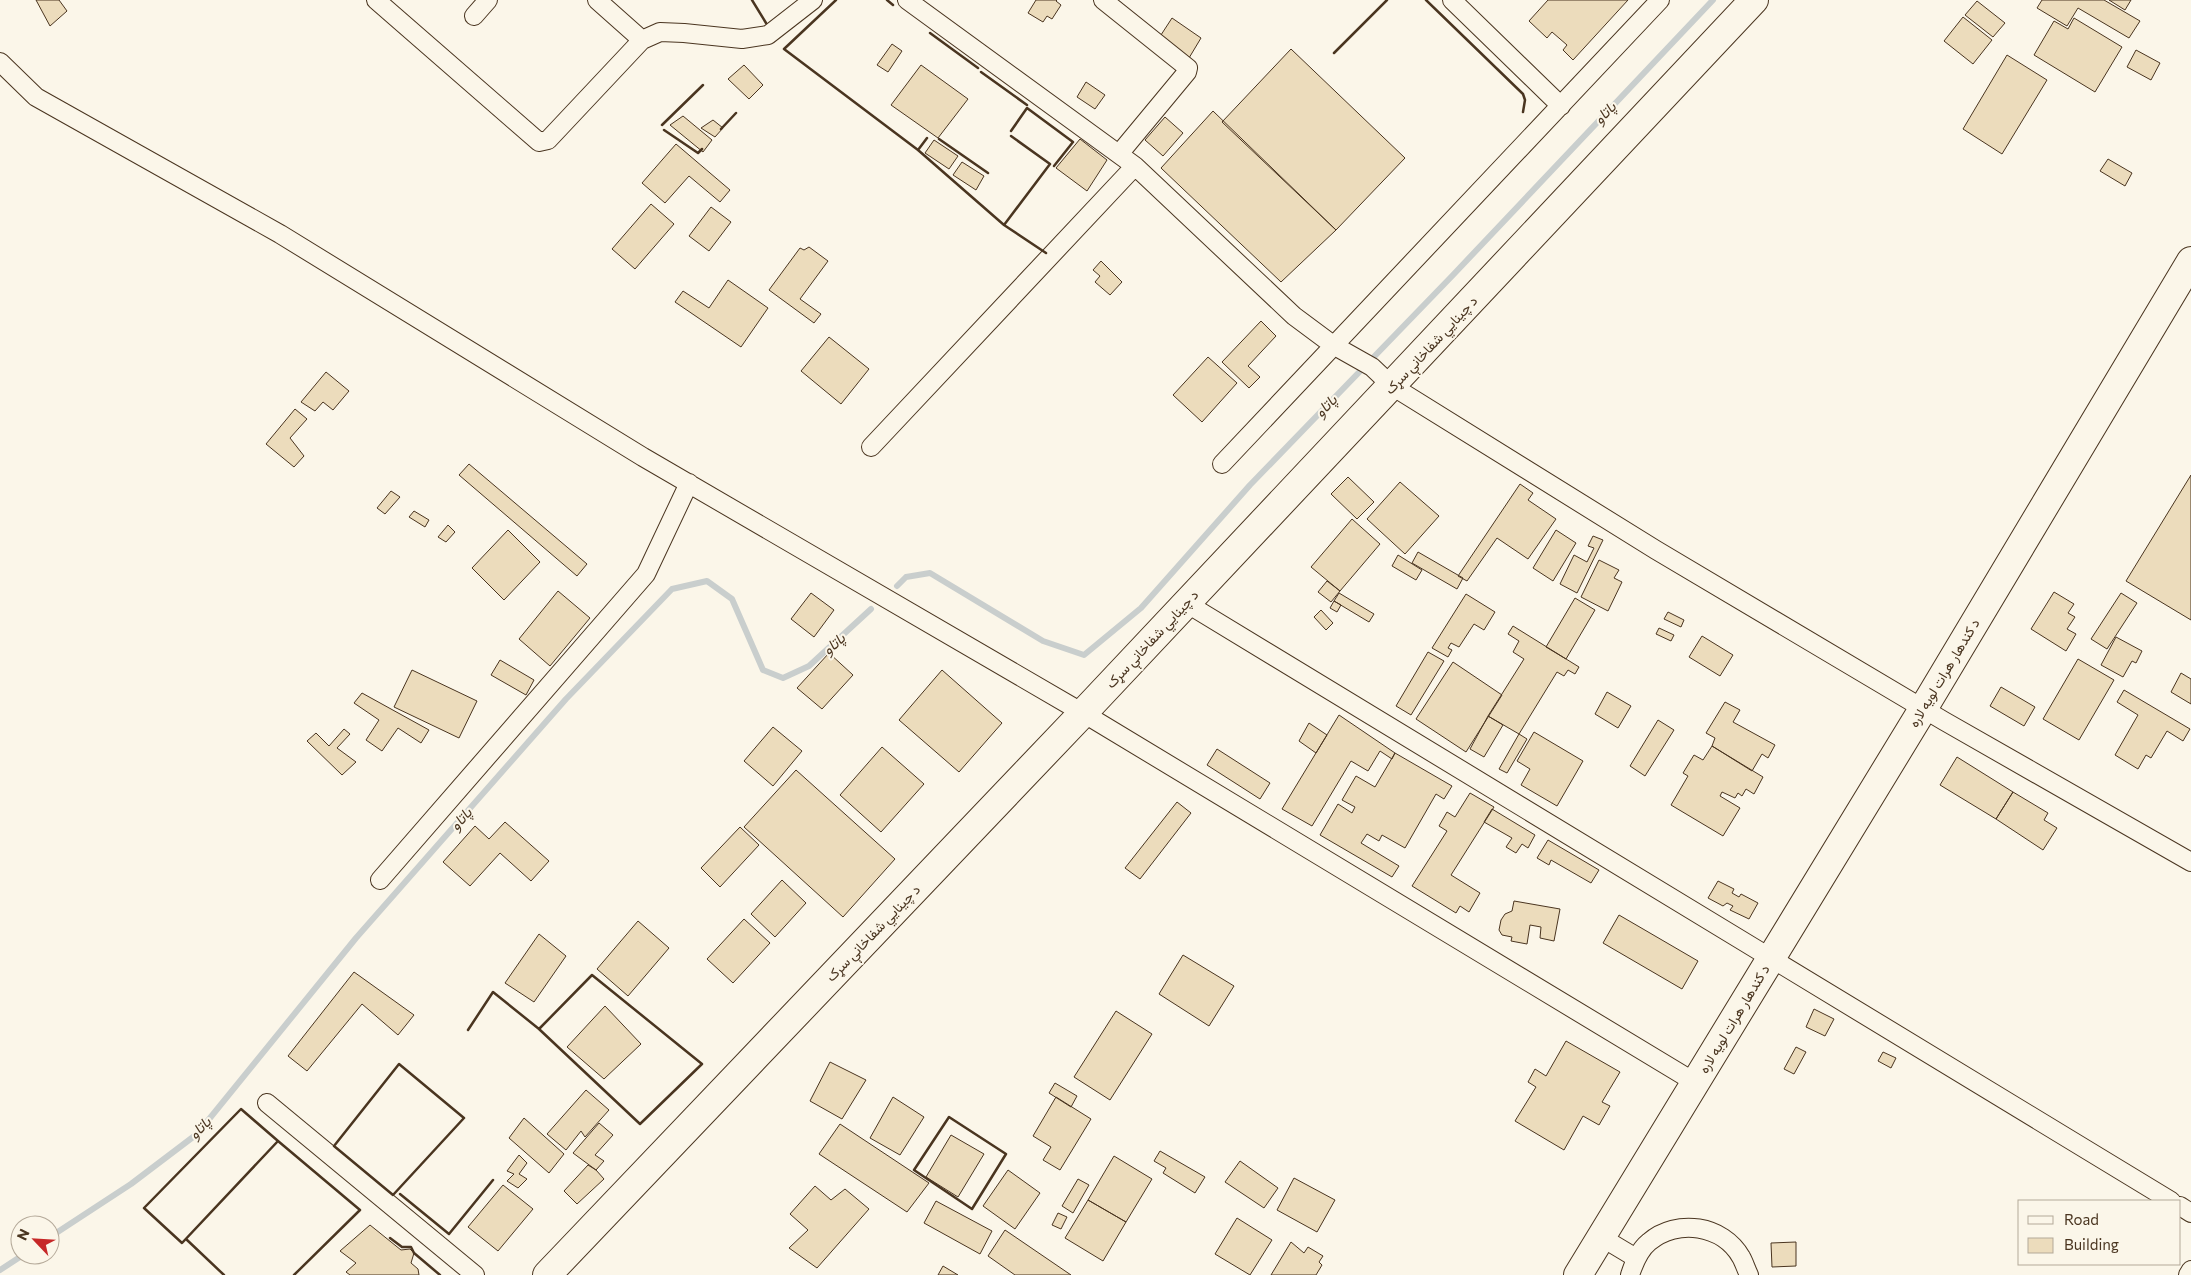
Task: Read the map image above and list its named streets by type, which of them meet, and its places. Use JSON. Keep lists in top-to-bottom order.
{
  "streets": {
    "main road": ["د چينايي شفاخانې سړک", "د کندهار هرات لویه لاره"]
  },
  "water": ["پاتاو"],
  "legend": ["Road", "Building"],
  "north": "top left"
}
